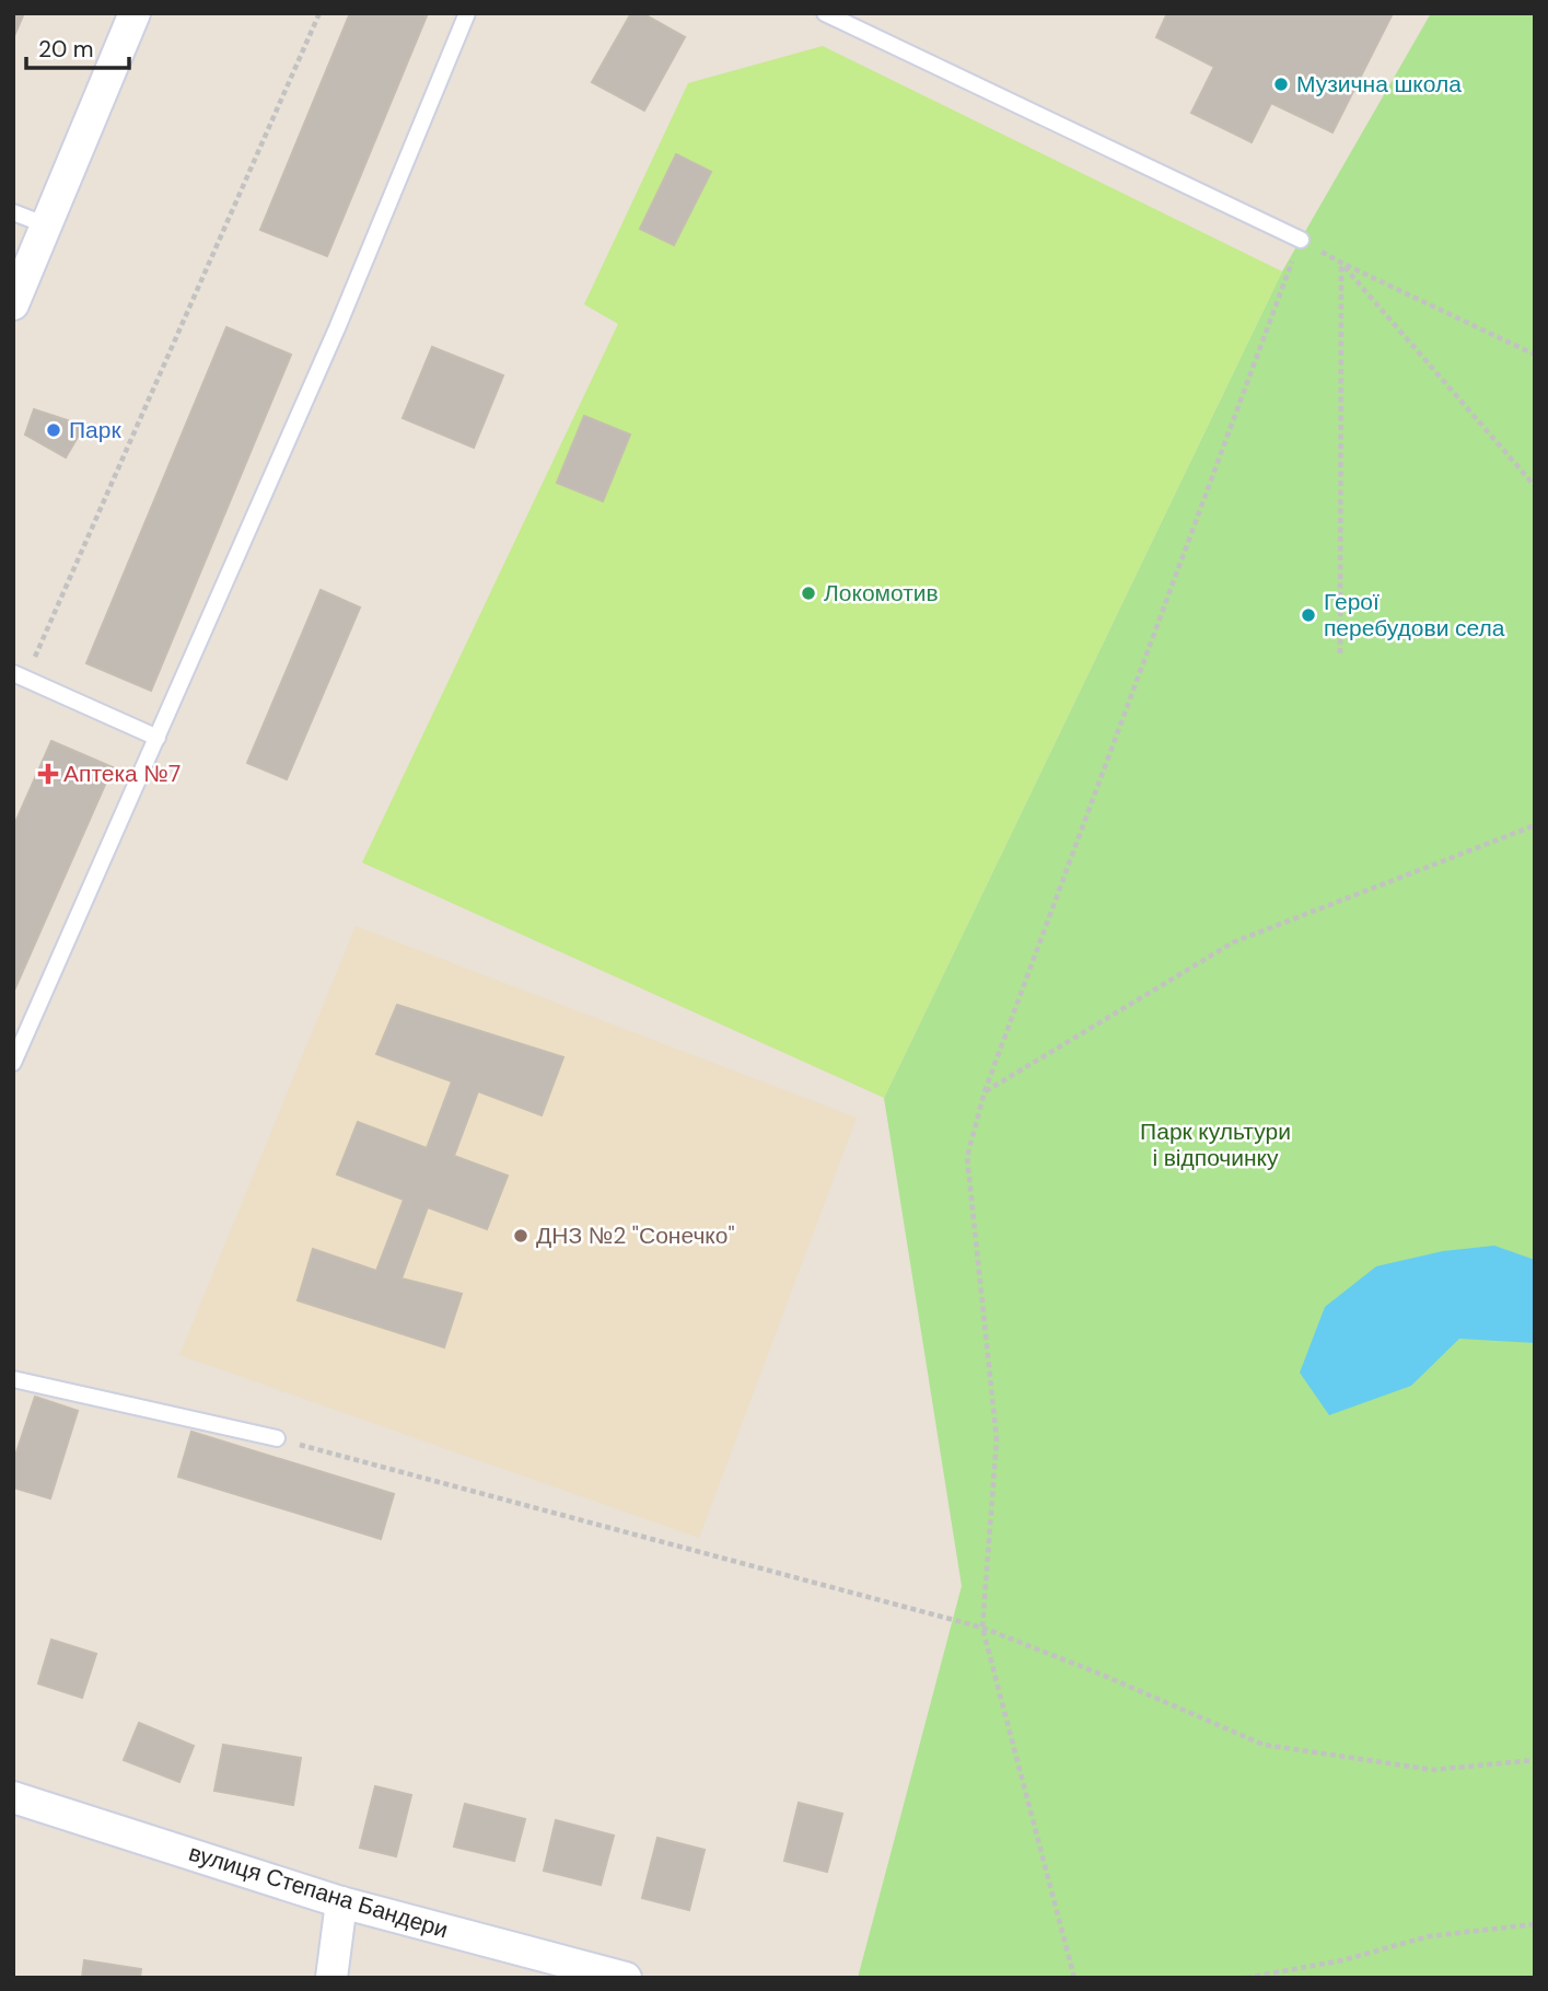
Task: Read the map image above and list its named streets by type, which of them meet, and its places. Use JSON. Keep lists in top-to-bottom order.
{
  "streets": {
    "street": ["вулиця Степана Бандери"]
  },
  "parks": ["Парк культури і відпочинку"],
  "places": {
    "other": [
      "Музична школа",
      "Парк",
      "Локомотив",
      "Герої перебудови села",
      "ДНЗ №2 \"Сонечко\""
    ],
    "health": ["Аптека №7"]
  },
  "scale_bar": "20 m"
}
